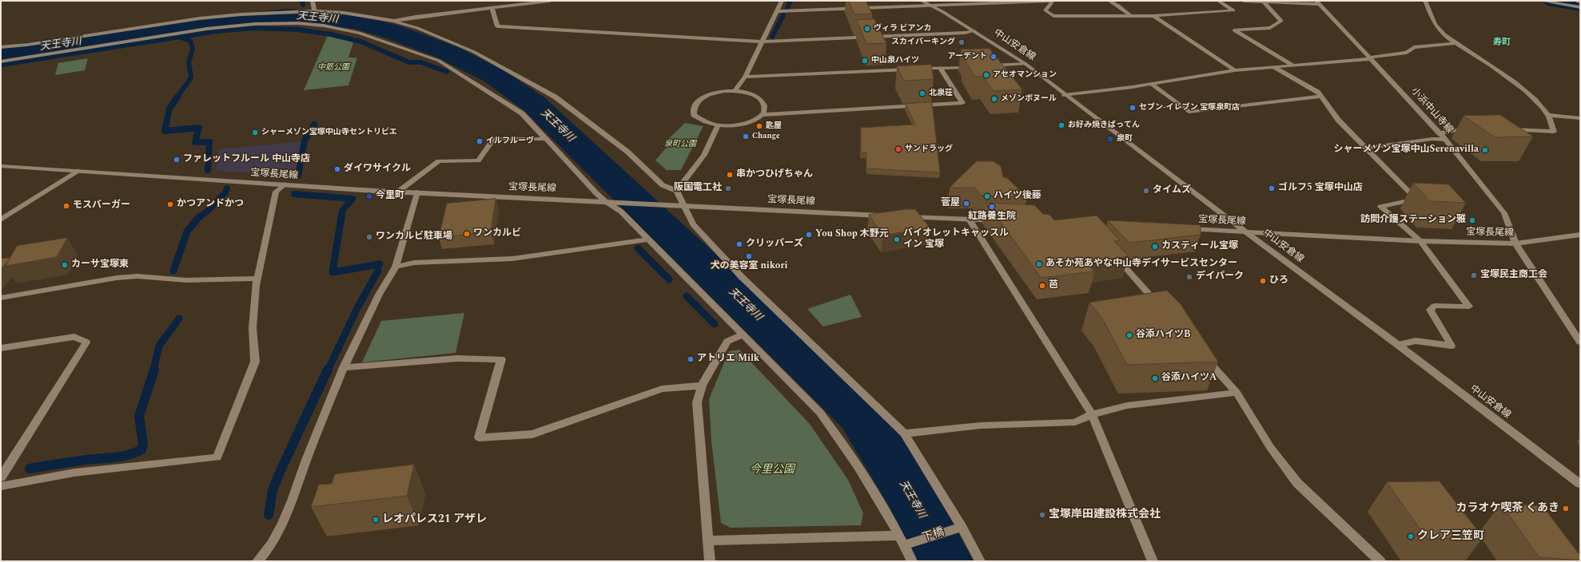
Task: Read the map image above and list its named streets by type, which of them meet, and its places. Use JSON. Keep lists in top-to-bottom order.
{
  "streets": {
    "street": [
      "中山安倉線",
      "小浜中山寺線",
      "宝塚長尾線",
      "下橋"
    ]
  },
  "crossings": [
    ["中山安倉線", "宝塚長尾線"],
    ["小浜中山寺線", "宝塚長尾線"]
  ],
  "districts": ["寿町"],
  "water": ["天王寺川"],
  "parks": ["中筋公園", "泉町公園", "今里公園"],
  "places": [
    "ヴィラ ビアンカ",
    "スカイパーキング",
    "アーデント",
    "中山泉ハイツ",
    "アセオマンション",
    "北泉荘",
    "メゾンボヌール",
    "セブン-イレブン 宝塚泉町店",
    "お好み焼きばってん",
    "匙屋",
    "シャーメゾン宝塚中山寺セントリビエ",
    "Change",
    "泉町",
    "イルフルーヴ",
    "サンドラッグ",
    "シャーメゾン宝塚中山Serenavilla",
    "ファレットフルール 中山寺店",
    "ダイワサイクル",
    "串かつひげちゃん",
    "阪国電工社",
    "ゴルフ5 宝塚中山店",
    "タイムズ",
    "今里町",
    "ハイツ後藤",
    "菅屋",
    "かつアンドかつ",
    "モスバーガー",
    "紅路養生院",
    "訪問介護ステーション雅",
    "ワンカルビ",
    "You Shop 木野元",
    "ワンカルビ駐車場",
    "バイオレットキャッスル イン 宝塚",
    "クリッパーズ",
    "カスティール宝塚",
    "犬の美容室 nikori",
    "あそか苑あやな中山寺デイサービスセンター",
    "カーサ宝塚東",
    "宝塚民主商工会",
    "デイパーク",
    "ひろ",
    "芭",
    "谷添ハイツB",
    "アトリエ Milk",
    "谷添ハイツA",
    "カラオケ喫茶 くあき",
    "宝塚岸田建設株式会社",
    "レオパレス21 アザレ",
    "クレア三笠町"
  ]
}
